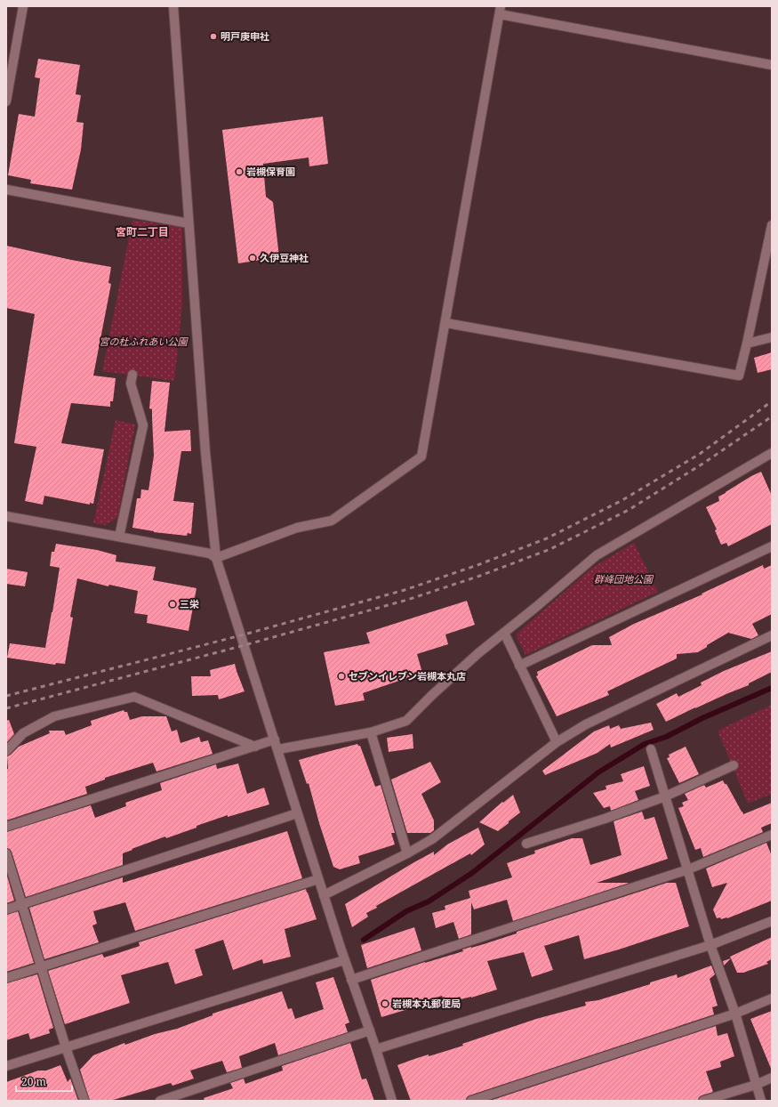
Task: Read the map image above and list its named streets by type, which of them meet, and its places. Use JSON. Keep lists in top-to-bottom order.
{
  "districts": ["宮町二丁目"],
  "parks": ["宮の杜ふれあい公園", "群峰団地公園"],
  "places": [
    "明戸庚申社",
    "岩槻保育園",
    "久伊豆神社",
    "三栄",
    "セブンイレブン岩槻本丸店",
    "岩槻本丸郵便局"
  ],
  "scale_bar": "20 m"
}
